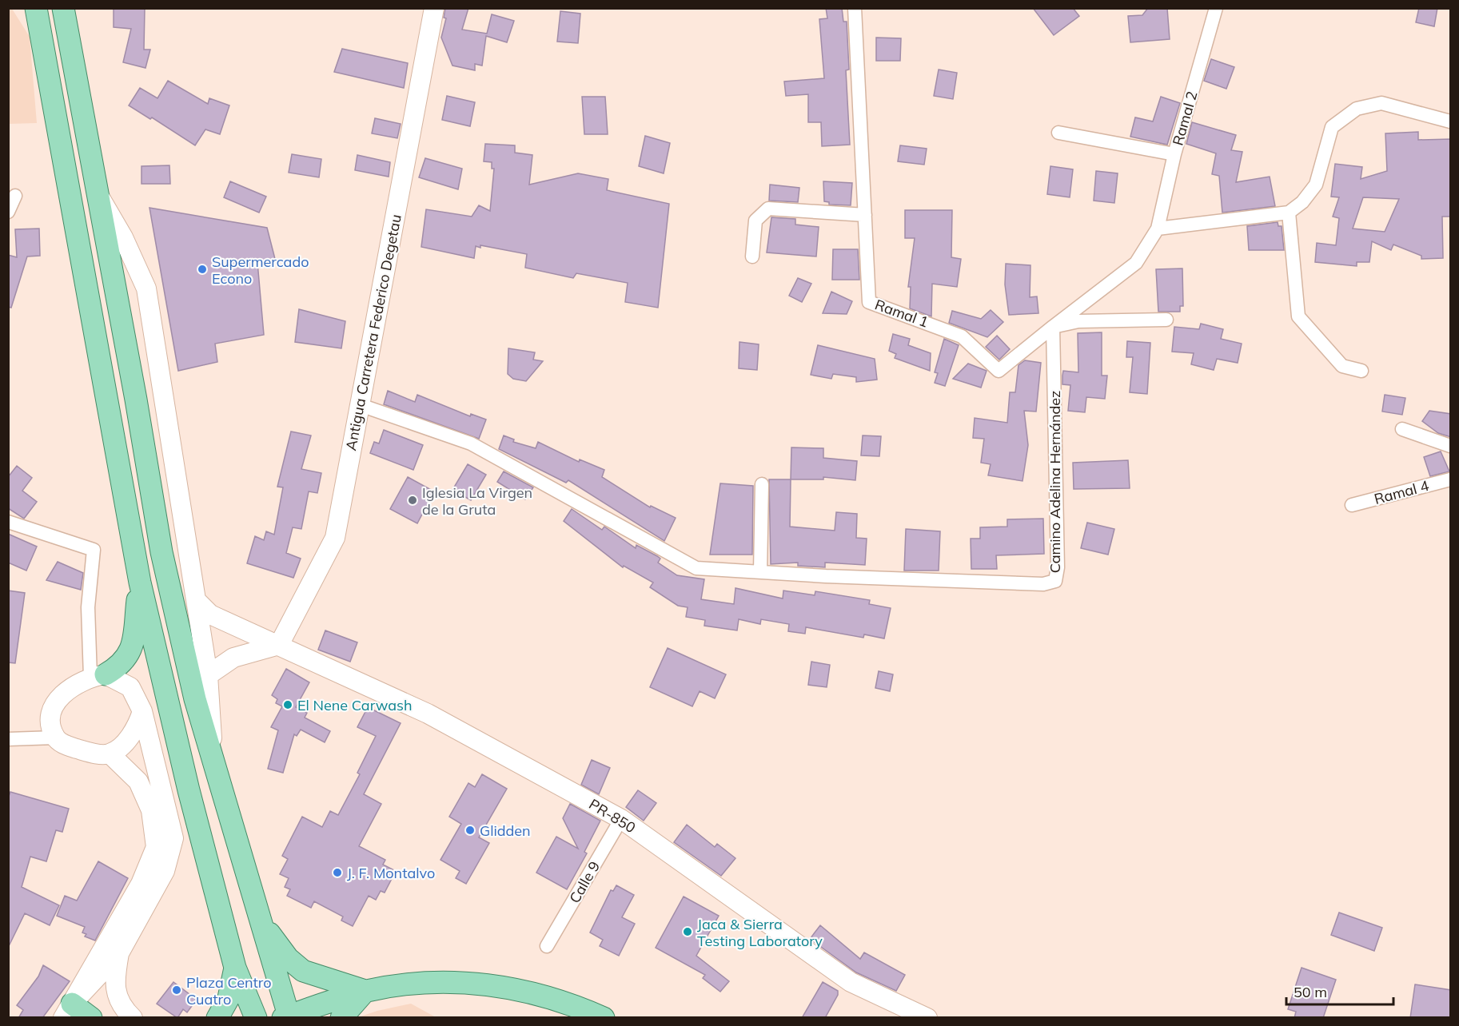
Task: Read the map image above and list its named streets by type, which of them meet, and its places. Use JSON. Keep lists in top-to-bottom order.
{
  "streets": {
    "street": [
      "Ramal 2",
      "Ramal 1",
      "Antigua Carretera Federico Degetau",
      "Camino Adelina Hernández",
      "Ramal 4",
      "PR-850",
      "Calle 9"
    ]
  },
  "crossings": [
    ["Ramal 1", "Camino Adelina Hernández"],
    ["Antigua Carretera Federico Degetau", "Camino Adelina Hernández"],
    ["Antigua Carretera Federico Degetau", "PR-850"],
    ["PR-850", "Calle 9"]
  ],
  "places": [
    "Supermercado Econo",
    "Iglesia La Virgen de la Gruta",
    "El Nene Carwash",
    "Glidden",
    "J. F. Montalvo",
    "Jaca & Sierra Testing Laboratory",
    "Plaza Centro Cuatro"
  ],
  "scale_bar": "50 m"
}
